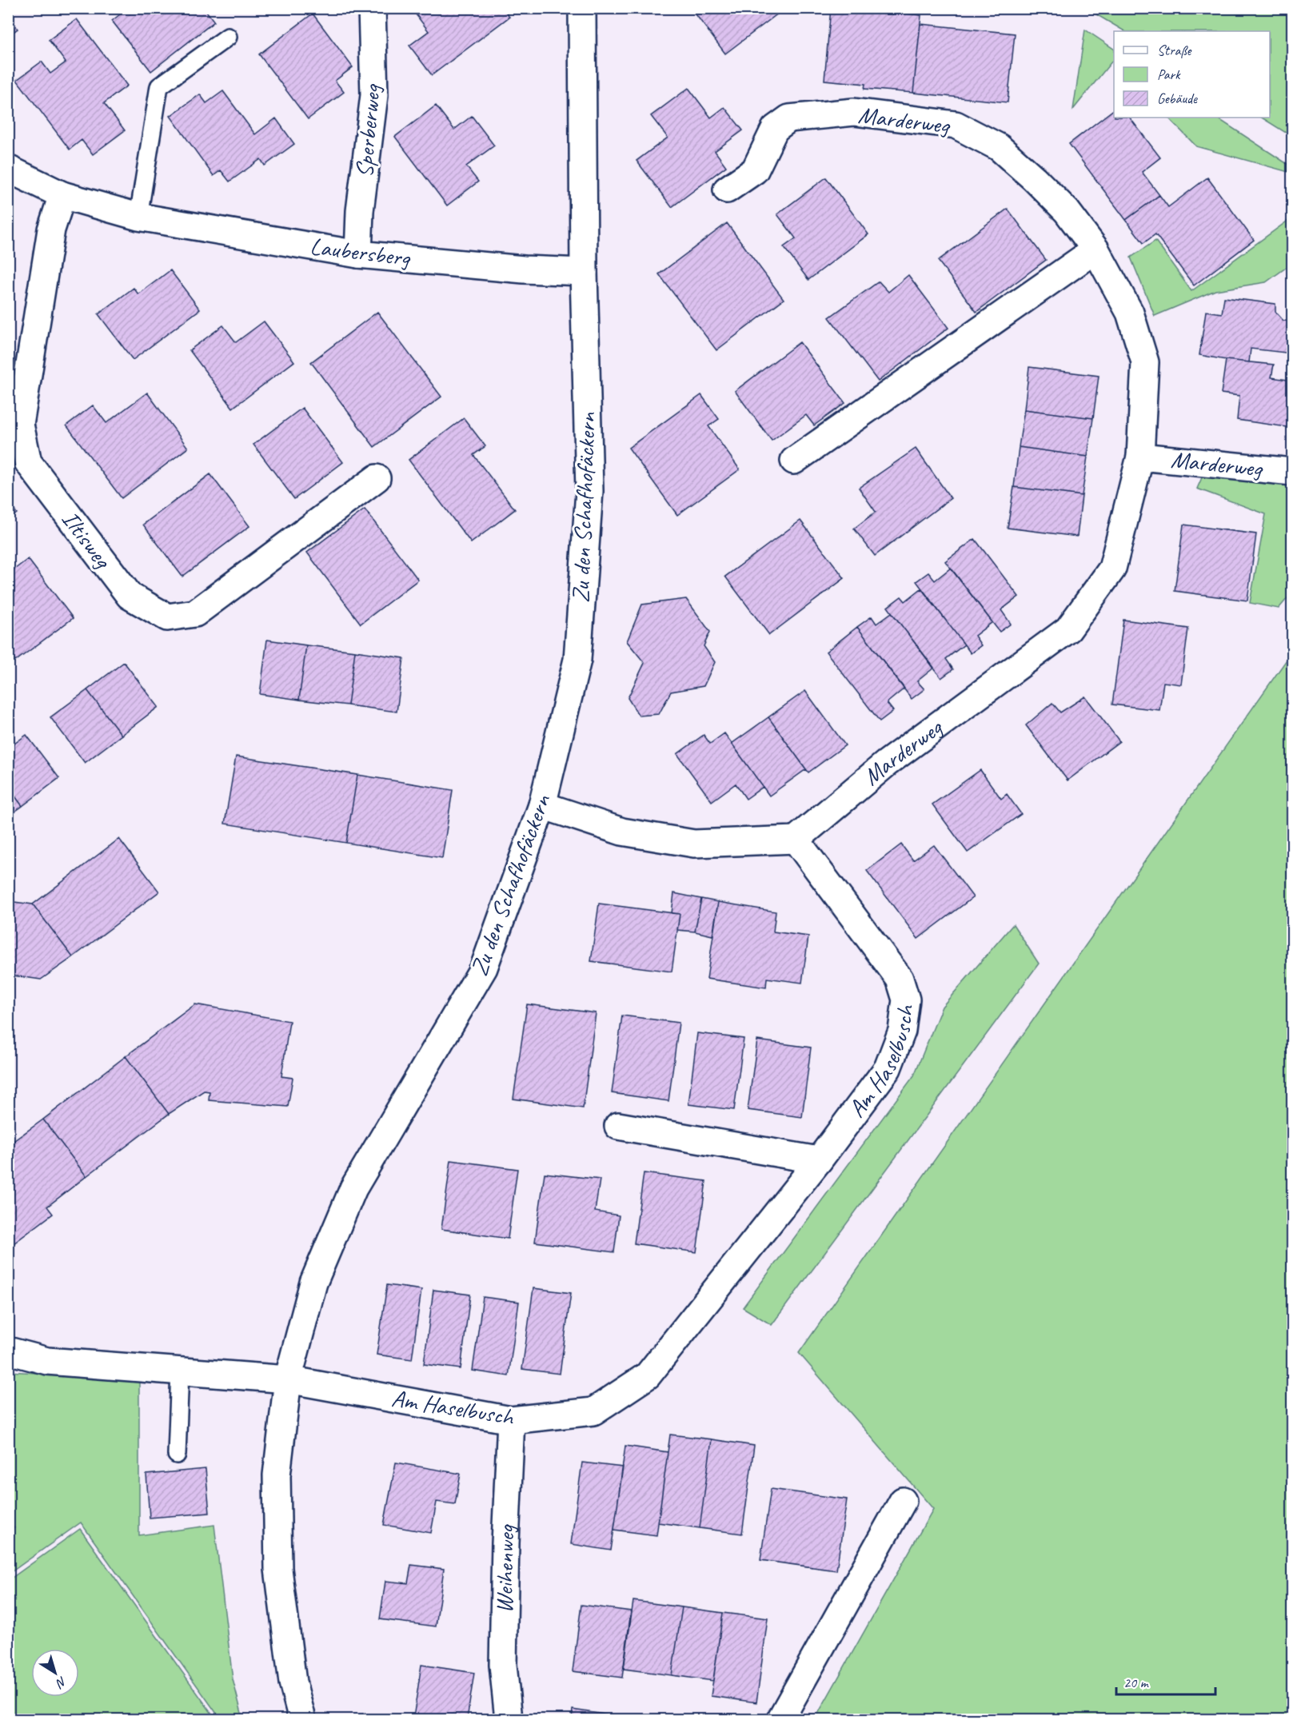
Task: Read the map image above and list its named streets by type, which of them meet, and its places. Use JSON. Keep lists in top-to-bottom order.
{
  "streets": {
    "street": [
      "Marderweg",
      "Sperberweg",
      "Laubersberg",
      "Zu den Schafhofäckern",
      "Iltisweg",
      "Am Haselbusch",
      "Weihenweg"
    ]
  },
  "crossings": [
    ["Marderweg", "Am Haselbusch"],
    ["Sperberweg", "Laubersberg"],
    ["Laubersberg", "Zu den Schafhofäckern"],
    ["Laubersberg", "Iltisweg"],
    ["Zu den Schafhofäckern", "Am Haselbusch"],
    ["Am Haselbusch", "Weihenweg"]
  ],
  "legend": ["Straße", "Park", "Gebäude"],
  "scale_bar": "20 m",
  "north": "bottom right"
}
